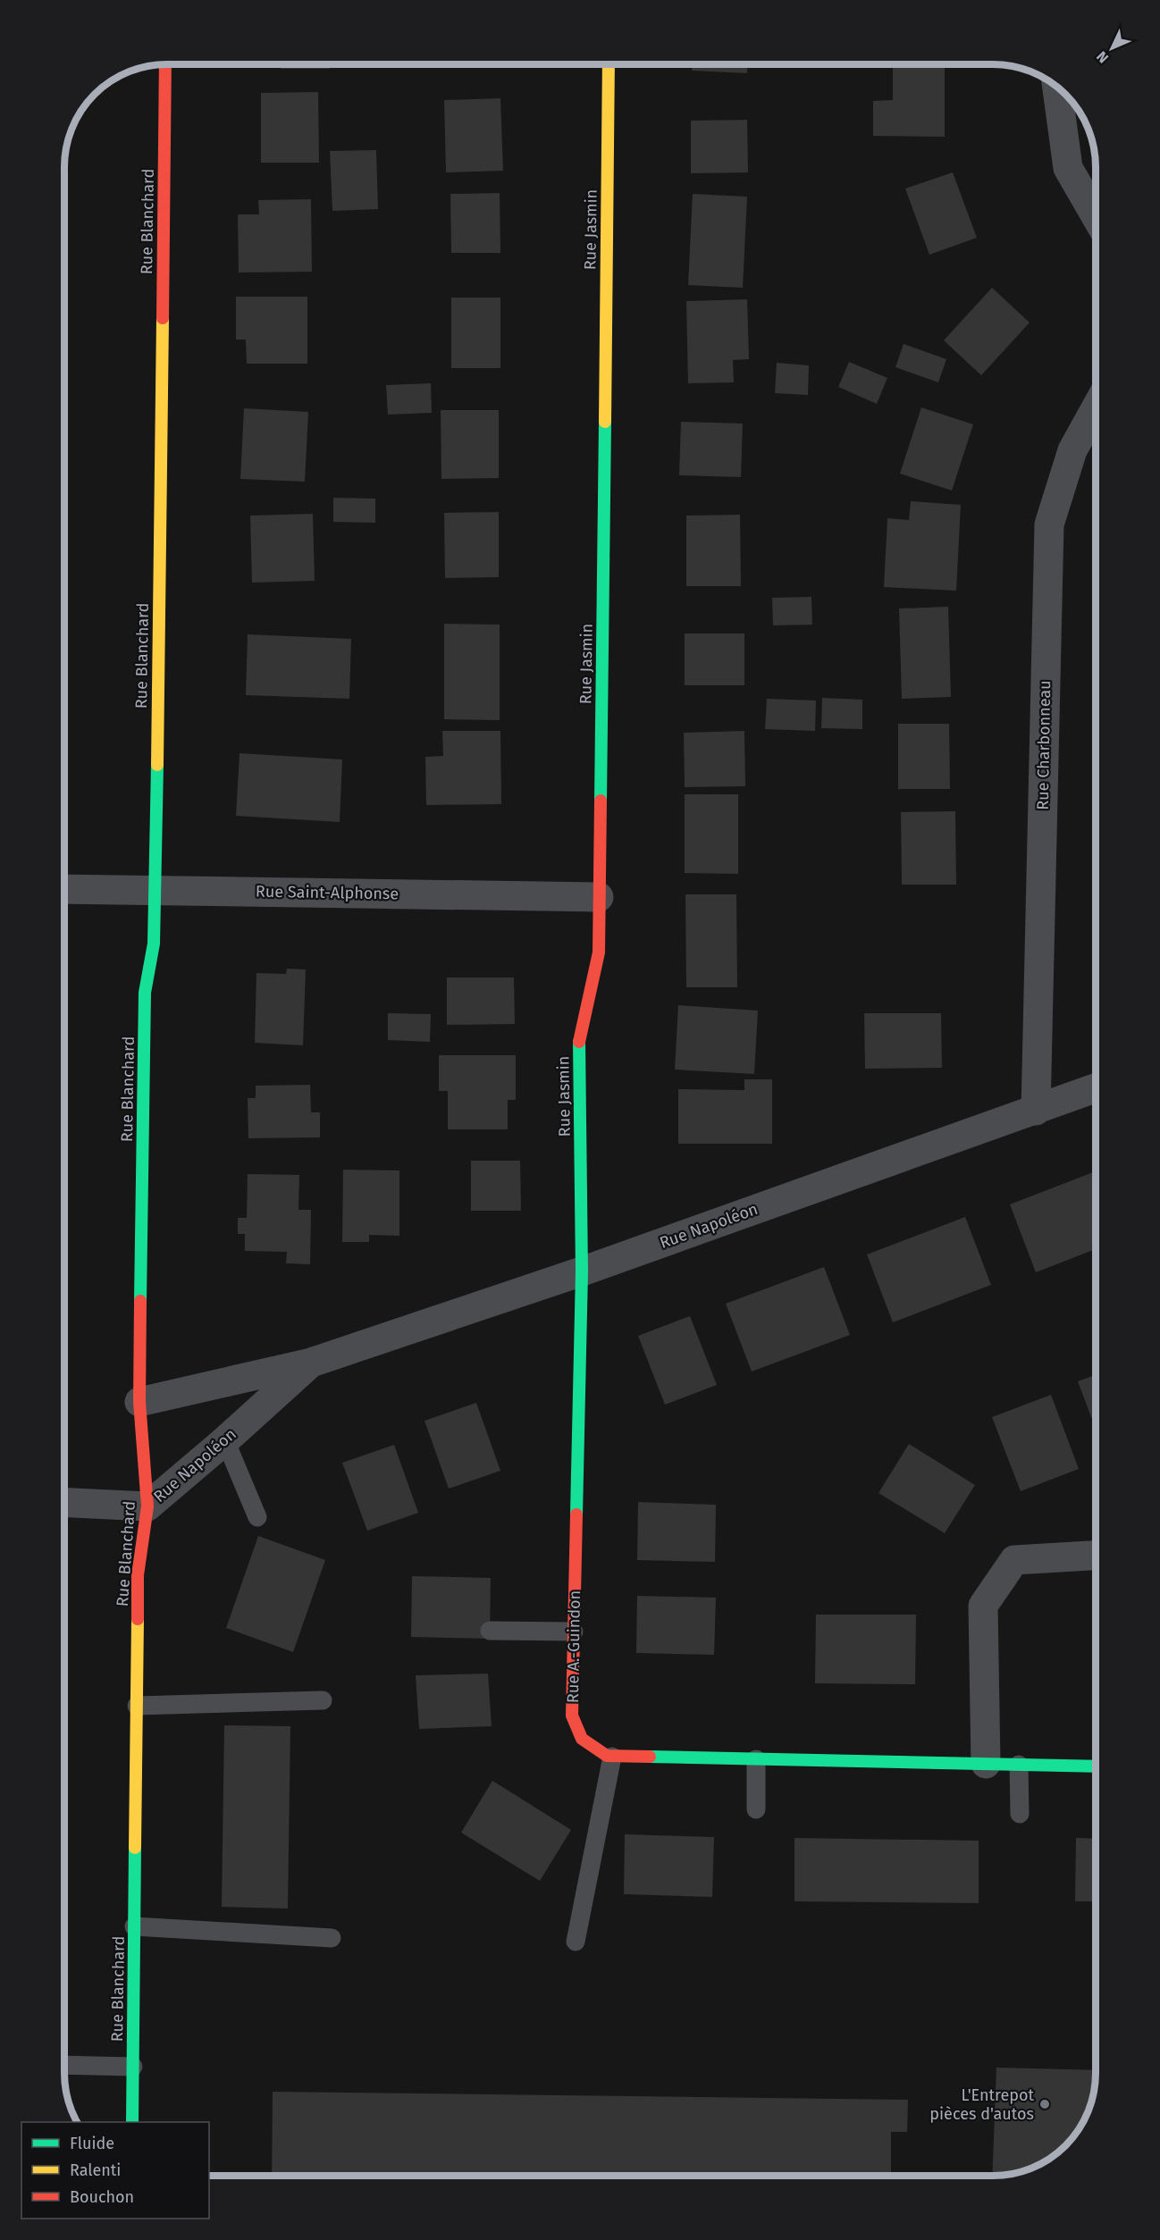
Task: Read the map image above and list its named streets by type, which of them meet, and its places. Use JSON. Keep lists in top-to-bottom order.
{
  "streets": {
    "street": [
      "Rue Blanchard",
      "Rue Jasmin",
      "Rue Charbonneau",
      "Rue Saint-Alphonse",
      "Rue Napoléon",
      "Rue A.-Guindon"
    ]
  },
  "crossings": [
    ["Rue Blanchard", "Rue Saint-Alphonse"],
    ["Rue Blanchard", "Rue Napoléon"],
    ["Rue Jasmin", "Rue Saint-Alphonse"],
    ["Rue Jasmin", "Rue Napoléon"],
    ["Rue Jasmin", "Rue A.-Guindon"],
    ["Rue Charbonneau", "Rue Napoléon"],
    ["Rue Napoléon", "Rue A.-Guindon"]
  ],
  "places": ["L'Entrepot pièces d'autos"],
  "legend": ["Fluide", "Ralenti", "Bouchon"],
  "north": "bottom left"
}
